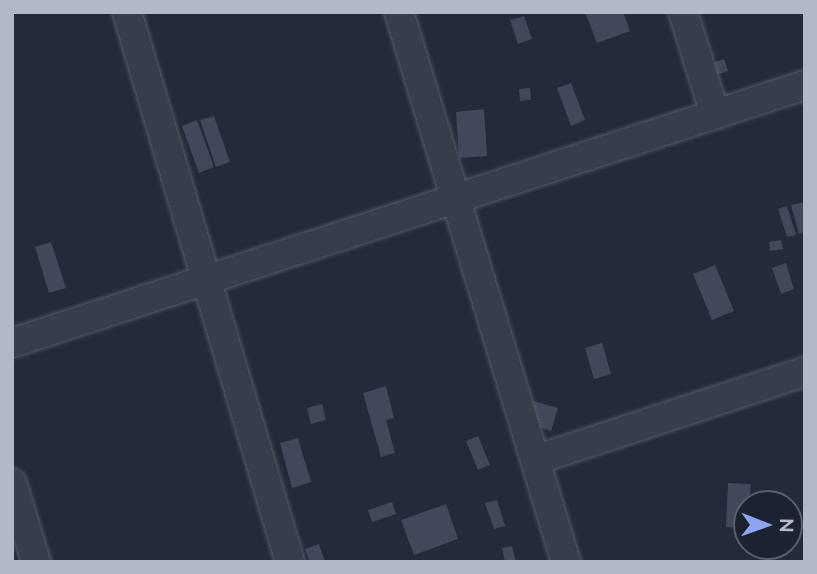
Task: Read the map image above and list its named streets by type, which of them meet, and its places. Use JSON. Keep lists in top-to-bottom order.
{
  "north": "right"
}
